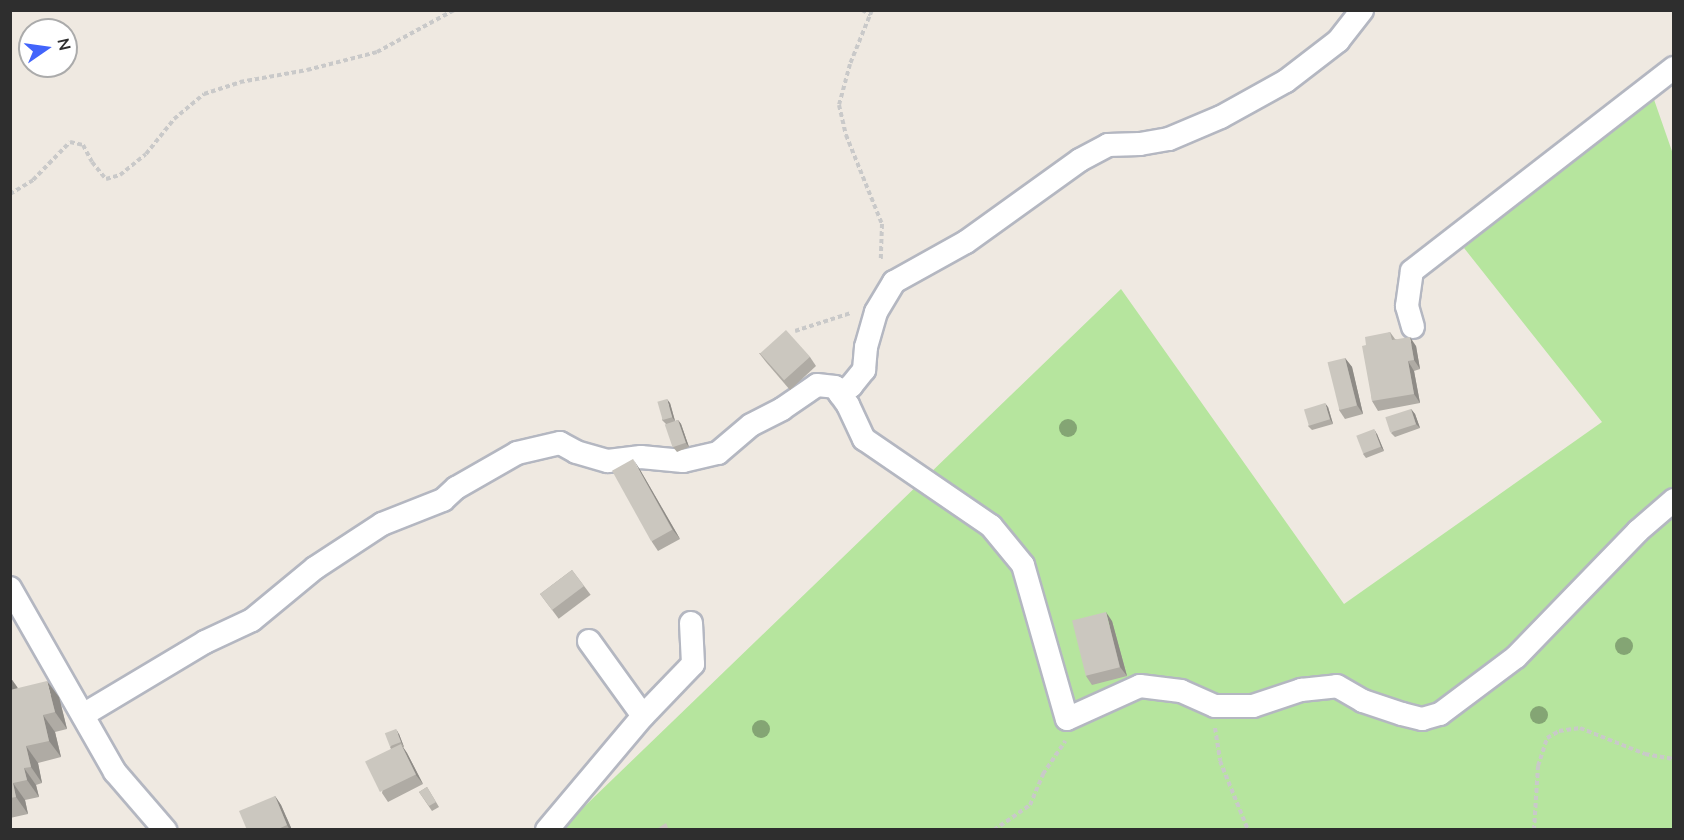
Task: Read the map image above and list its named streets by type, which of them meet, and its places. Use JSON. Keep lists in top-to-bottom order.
{
  "north": "right"
}
